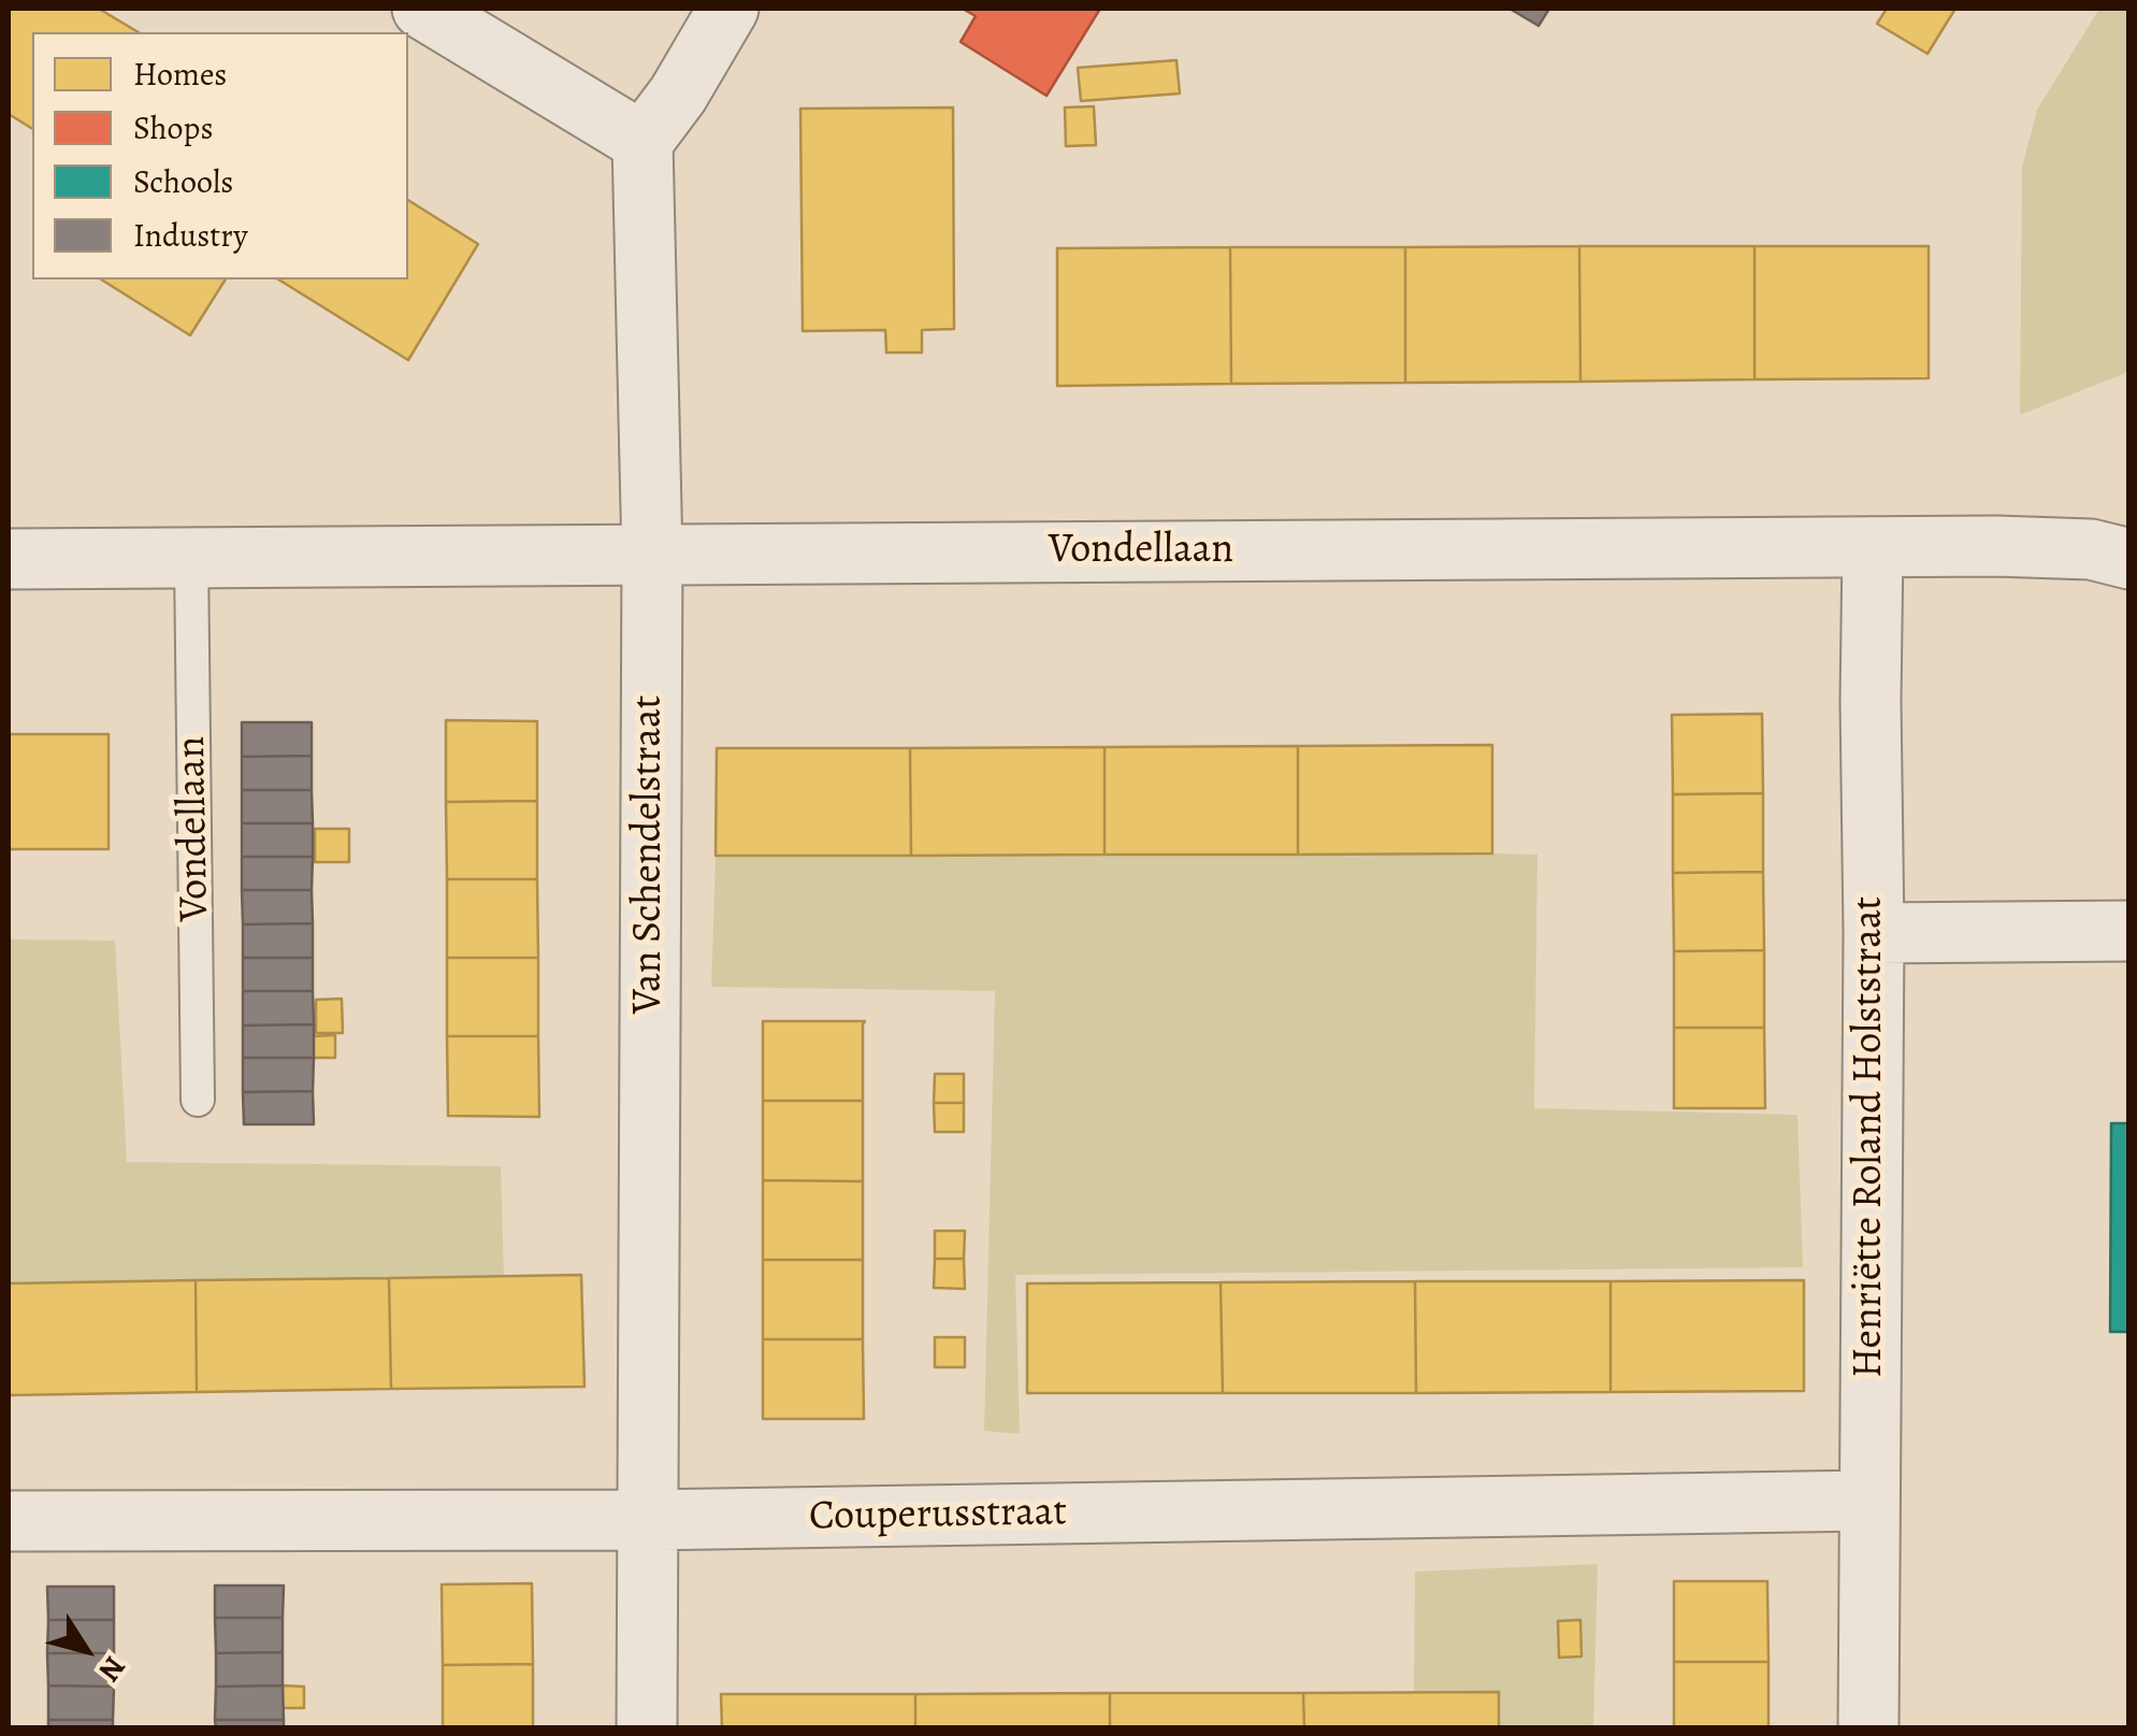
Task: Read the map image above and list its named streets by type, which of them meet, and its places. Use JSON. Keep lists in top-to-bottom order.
{
  "streets": {
    "street": [
      "Vondellaan",
      "Van Schendelstraat",
      "Henriëtte Roland Holststraat",
      "Couperusstraat"
    ]
  },
  "crossings": [
    ["Vondellaan", "Van Schendelstraat"],
    ["Vondellaan", "Henriëtte Roland Holststraat"],
    ["Van Schendelstraat", "Couperusstraat"],
    ["Henriëtte Roland Holststraat", "Couperusstraat"]
  ],
  "legend": [
    "Homes",
    "Shops",
    "Schools",
    "Industry"
  ],
  "north": "bottom right"
}
